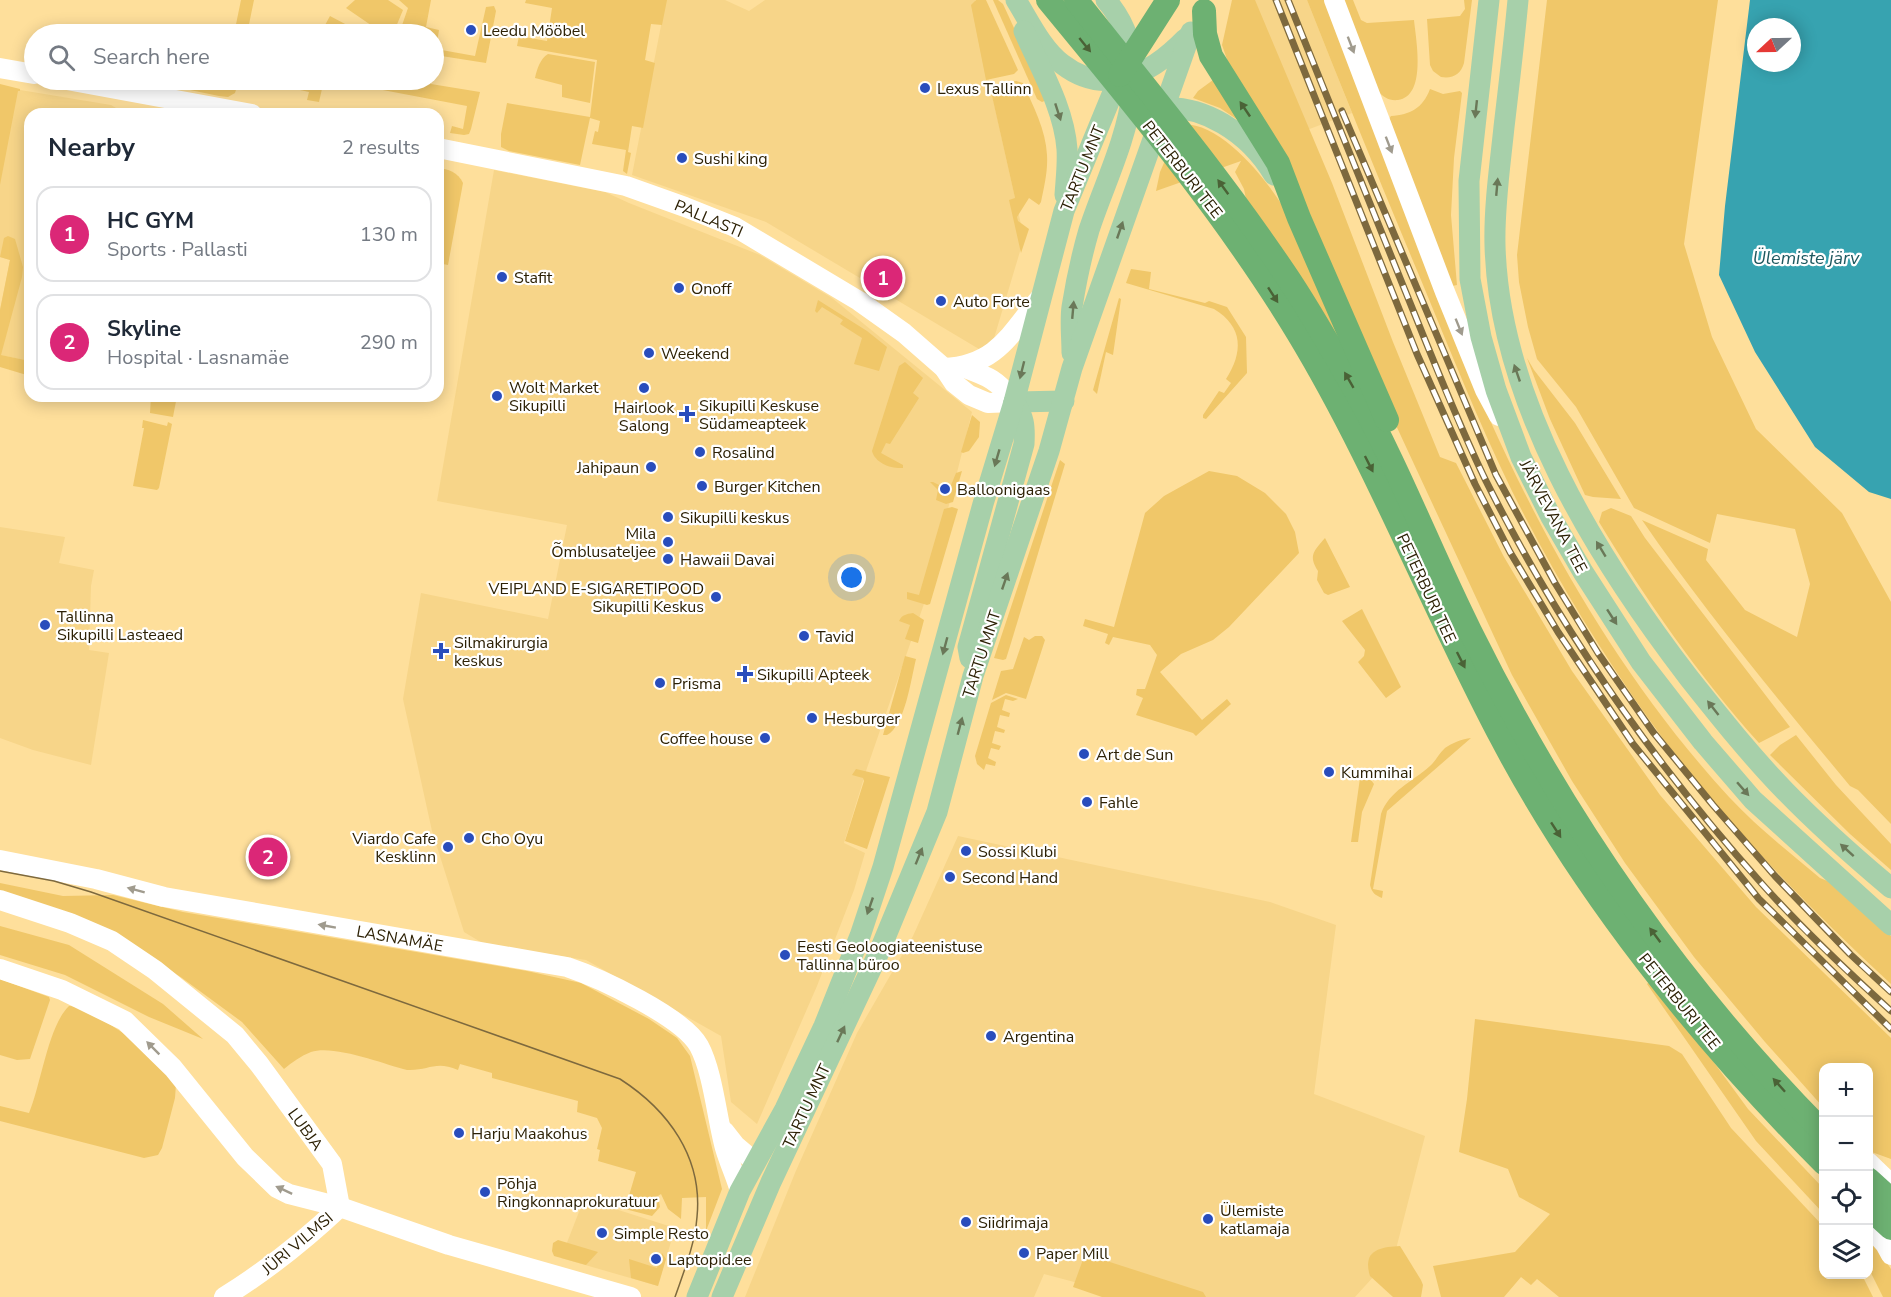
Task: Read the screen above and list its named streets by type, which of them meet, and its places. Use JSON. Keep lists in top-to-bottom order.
{
  "streets": {
    "highway": ["TARTU MNT", "PETERBURI TEE"],
    "main road": ["JÄRVEVANA TEE"],
    "street": [
      "PALLASTI",
      "LASNAMÄE",
      "LUBJA",
      "JÜRI VILMSI"
    ]
  },
  "crossings": [
    ["TARTU MNT", "PALLASTI"],
    ["TARTU MNT", "LASNAMÄE"],
    ["LUBJA", "JÜRI VILMSI"]
  ],
  "one_way": ["LASNAMÄE"],
  "water": ["Ülemiste järv"],
  "places": {
    "other": [
      "Leedu Mööbel",
      "Lexus Tallinn",
      "Sushi king",
      "Stafit",
      "Onoff",
      "Auto Forte",
      "Weekend",
      "Hairlook Salong",
      "Wolt Market Sikupilli",
      "Rosalind",
      "Jahipaun",
      "Burger Kitchen",
      "Balloonigaas",
      "Sikupilli keskus",
      "Mila Õmblusateljee",
      "Hawaii Davai",
      "VEIPLAND E-SIGARETIPOOD Sikupilli Keskus",
      "Tallinna Sikupilli Lasteaed",
      "Tavid",
      "Prisma",
      "Hesburger",
      "Coffee house",
      "Art de Sun",
      "Kummihai",
      "Fahle",
      "Cho Oyu",
      "Viardo Cafe Kesklinn",
      "Sossi Klubi",
      "Second Hand",
      "Eesti Geoloogiateenistuse Tallinna büroo",
      "Argentina",
      "Harju Maakohus",
      "Põhja Ringkonnaprokuratuur",
      "Ülemiste katlamaja",
      "Siidrimaja",
      "Simple Resto",
      "Paper Mill",
      "Laptopid.ee"
    ],
    "health": ["Sikupilli Keskuse Südameapteek", "Silmakirurgia keskus", "Sikupilli Apteek"]
  },
  "north": "left",
  "page": {
    "search": "Search here",
    "heading": ["Nearby", "2 results"],
    "list": [
      {
        "mark": "1",
        "name": "HC GYM",
        "note": "Sports · Pallasti",
        "value": "130 m"
      },
      {
        "mark": "2",
        "name": "Skyline",
        "note": "Hospital · Lasnamäe",
        "value": "290 m"
      }
    ],
    "pins": ["1", "2"],
    "map_buttons": ["+", "−"]
  }
}
